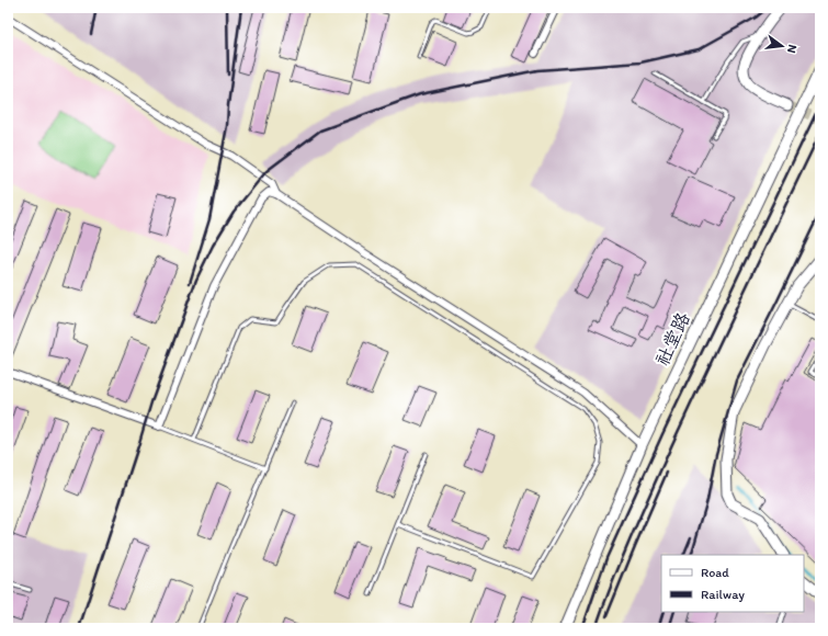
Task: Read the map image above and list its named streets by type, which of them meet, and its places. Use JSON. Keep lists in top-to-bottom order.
{
  "streets": {
    "street": ["社堂路"]
  },
  "legend": ["Road", "Railway"],
  "north": "right"
}
